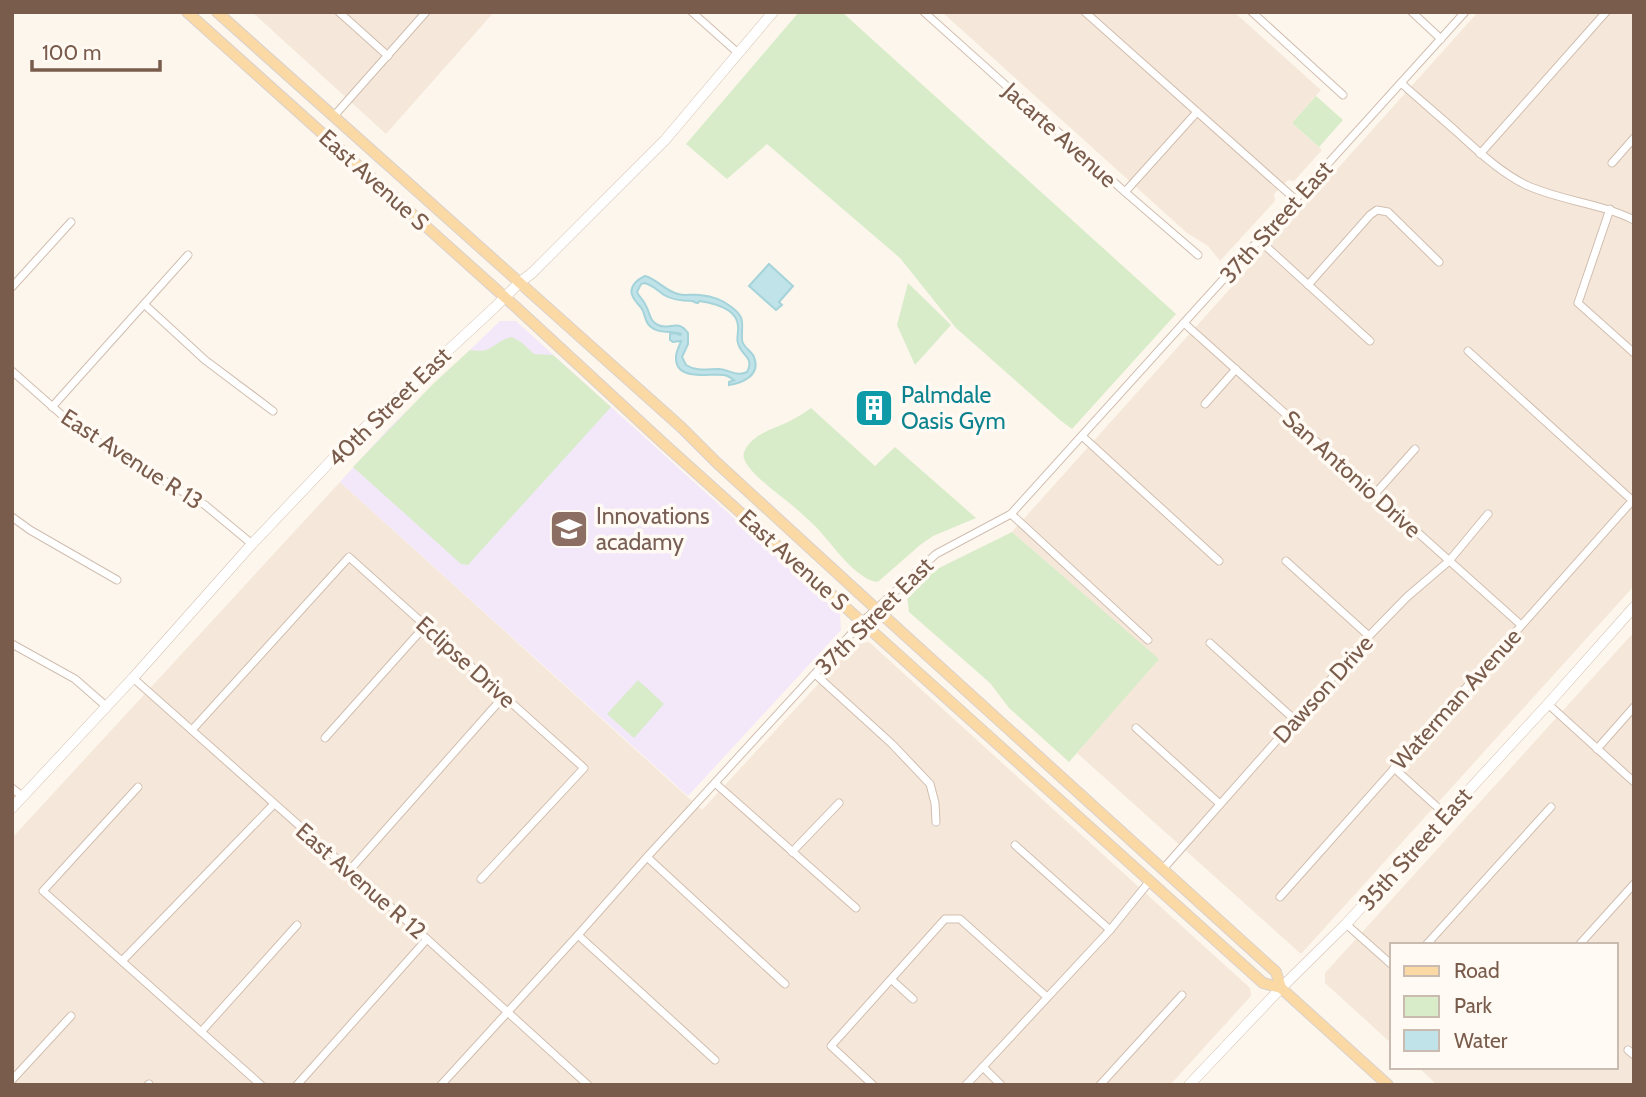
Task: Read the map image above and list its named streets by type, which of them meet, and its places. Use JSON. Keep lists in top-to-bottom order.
{
  "streets": {
    "main road": ["East Avenue S", "40th Street East", "35th Street East"],
    "street": [
      "Jacarte Avenue",
      "37th Street East",
      "East Avenue R 13",
      "San Antonio Drive",
      "Eclipse Drive",
      "Dawson Drive",
      "Waterman Avenue",
      "East Avenue R 12"
    ]
  },
  "crossings": [
    ["East Avenue S", "37th Street East"],
    ["East Avenue S", "40th Street East"],
    ["East Avenue S", "Dawson Drive"],
    ["East Avenue S", "35th Street East"],
    ["37th Street East", "San Antonio Drive"],
    ["37th Street East", "East Avenue R 12"],
    ["40th Street East", "East Avenue R 13"],
    ["40th Street East", "East Avenue R 12"],
    ["San Antonio Drive", "Dawson Drive"],
    ["San Antonio Drive", "Waterman Avenue"],
    ["Eclipse Drive", "East Avenue R 12"]
  ],
  "places": {
    "building": ["Palmdale Oasis Gym"],
    "school or university": ["Innovations acadamy"]
  },
  "legend": ["Road", "Park", "Water"],
  "scale_bar": "100 m"
}
